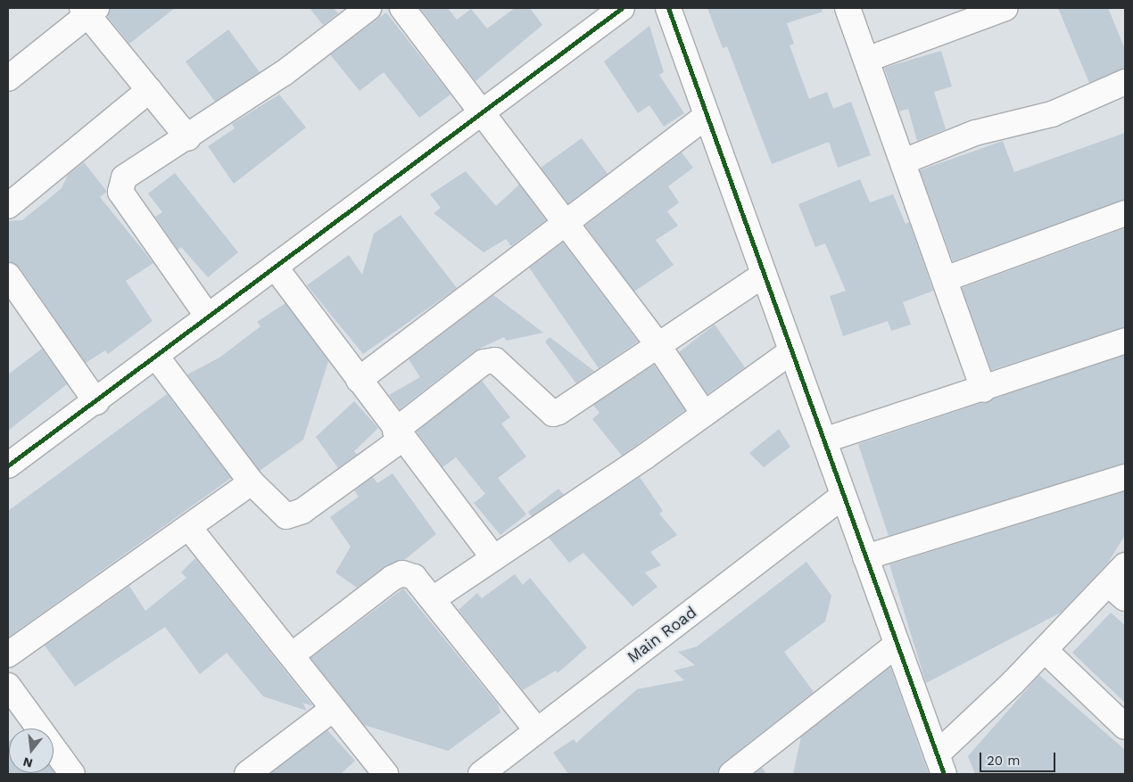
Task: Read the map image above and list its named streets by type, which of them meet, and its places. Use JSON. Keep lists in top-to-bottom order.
{
  "streets": {
    "street": ["Main Road"]
  },
  "scale_bar": "20 m",
  "north": "bottom"
}
